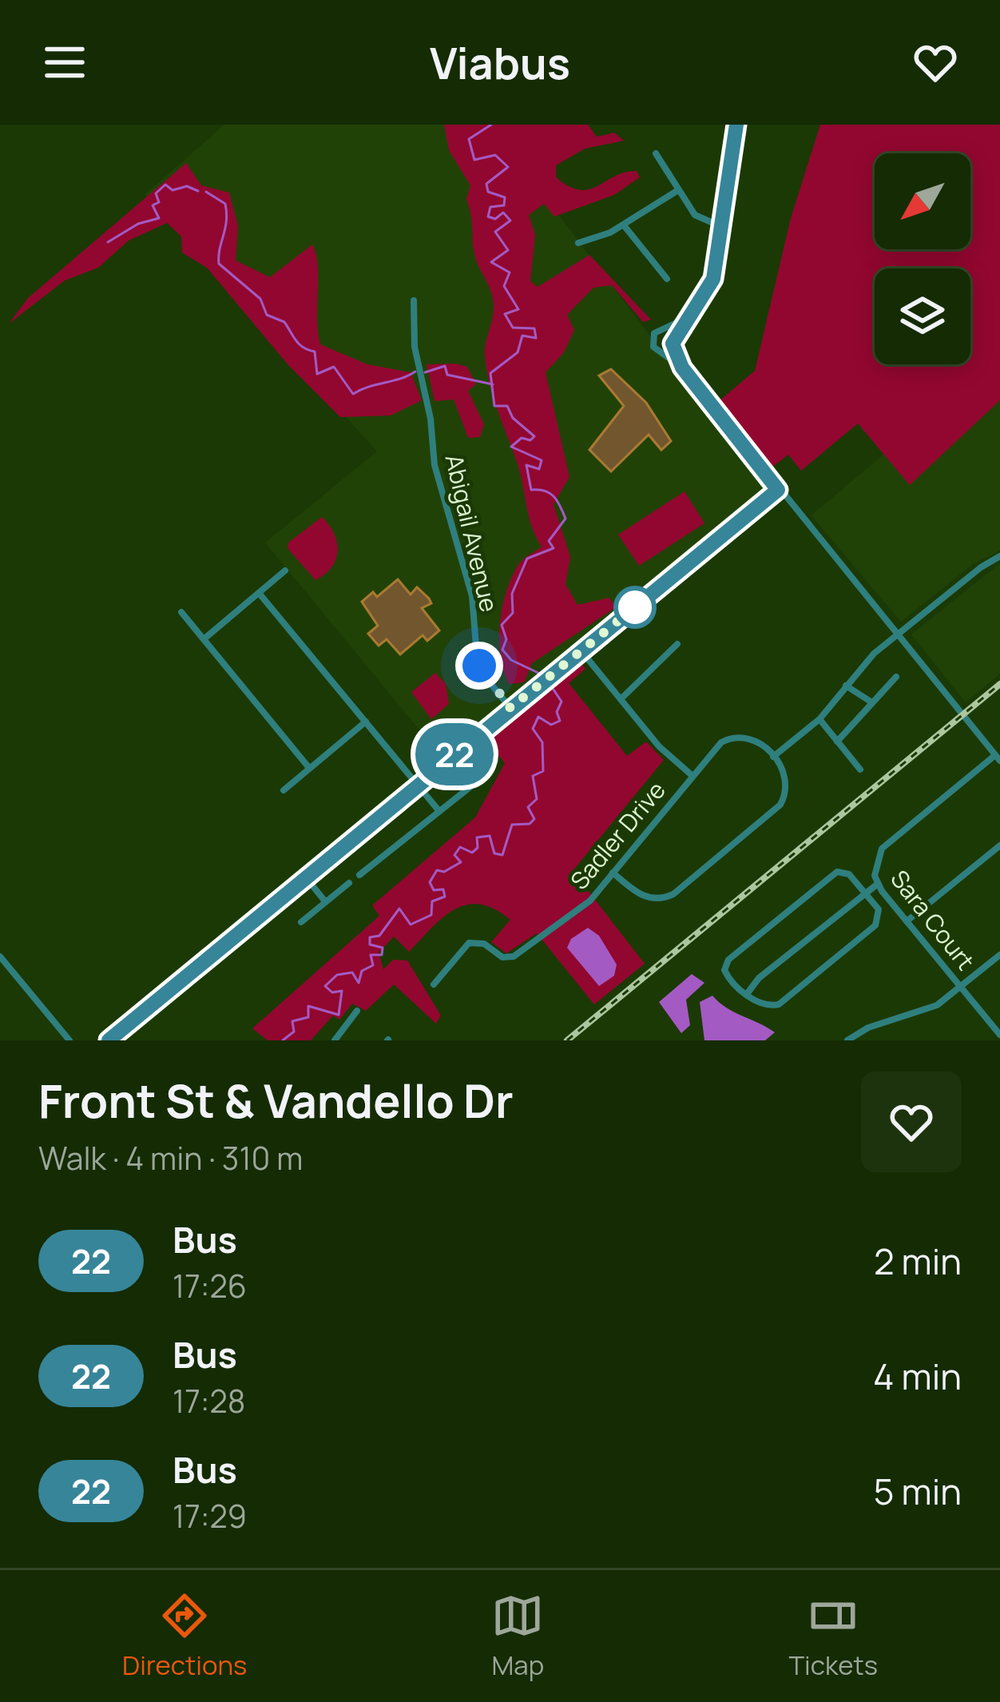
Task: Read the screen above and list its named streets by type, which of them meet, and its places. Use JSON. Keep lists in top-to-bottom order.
{
  "streets": {
    "street": ["Abigail Avenue", "Sadler Drive", "Sara Court"]
  },
  "lines": ["bus line 22"],
  "north": "bottom left",
  "page": {
    "header": "Viabus",
    "on_map": "22",
    "heading": ["Front St & Vandello Dr", "Walk · 4 min · 310 m"],
    "list": [
      {
        "mark": "22",
        "name": "Bus",
        "note": "17:26",
        "value": "2 min"
      },
      {
        "mark": "22",
        "name": "Bus",
        "note": "17:28",
        "value": "4 min"
      },
      {
        "mark": "22",
        "name": "Bus",
        "note": "17:29",
        "value": "5 min"
      }
    ],
    "tabs": ["Directions", "Map", "Tickets"]
  }
}
